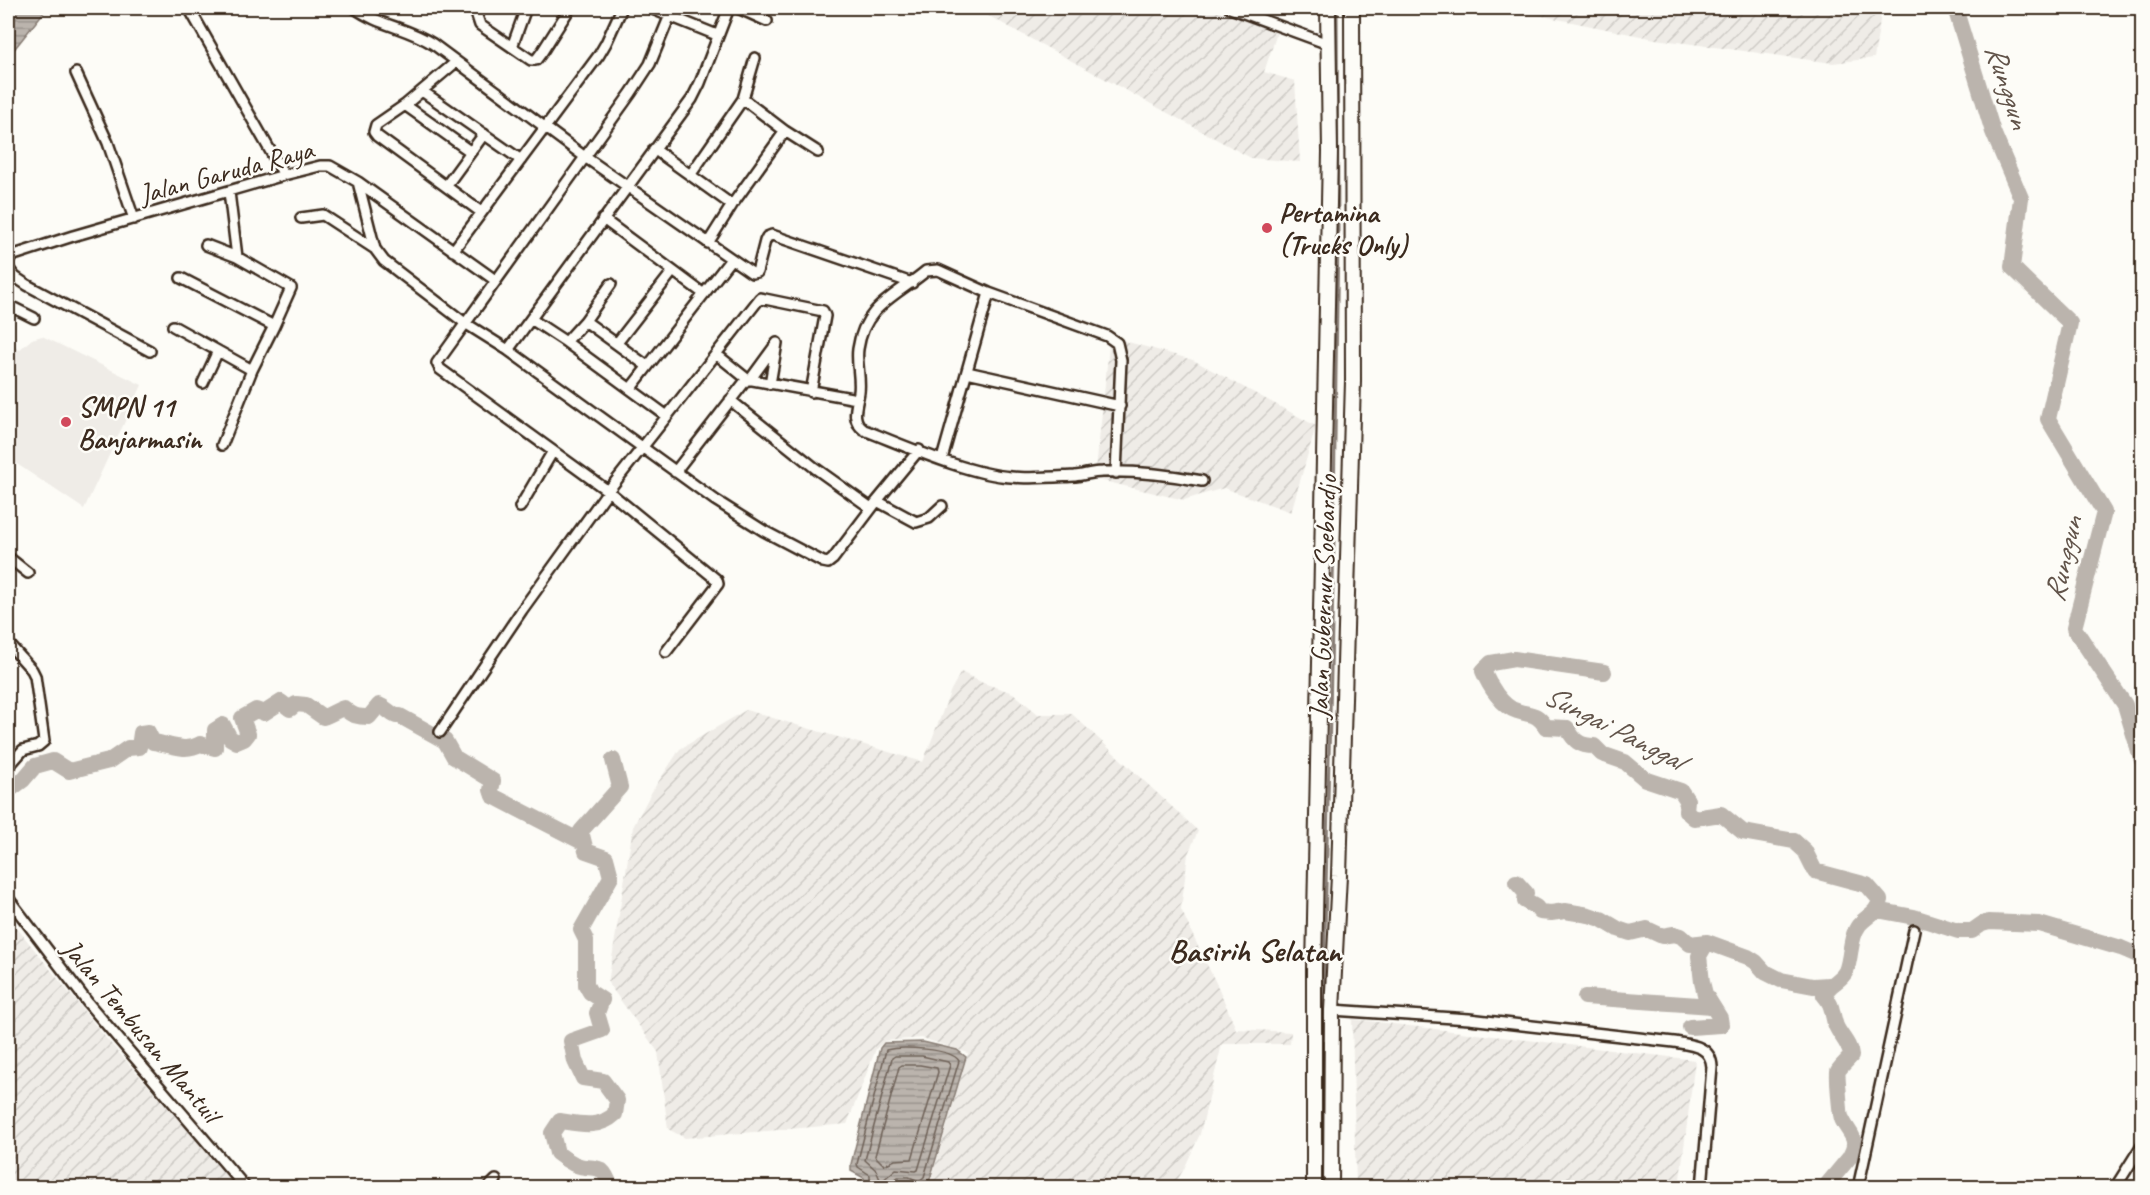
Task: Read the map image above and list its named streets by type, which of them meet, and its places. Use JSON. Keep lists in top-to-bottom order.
{
  "streets": {
    "highway": ["Jalan Gubernur Soebardjo"],
    "street": ["Jalan Garuda Raya", "Jalan Tembusan Mantuil"]
  },
  "districts": ["Basirih Selatan"],
  "water": ["Runggun", "Sungai Panggal"],
  "places": ["Pertamina (Trucks Only)", "SMPN 11 Banjarmasin"]
}
